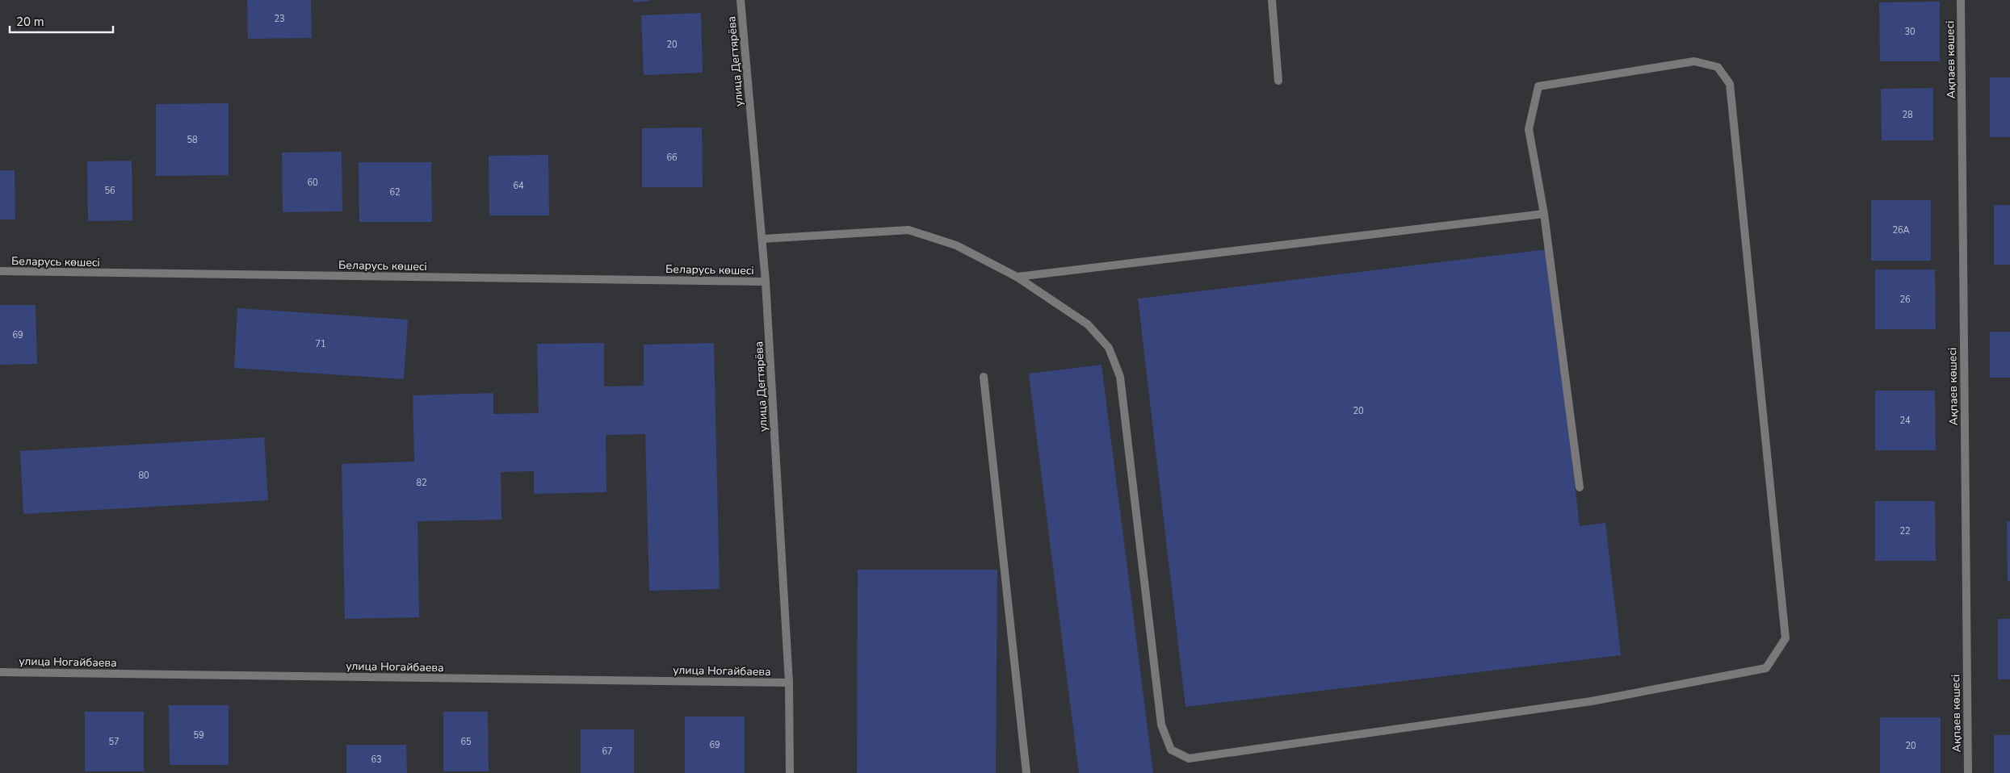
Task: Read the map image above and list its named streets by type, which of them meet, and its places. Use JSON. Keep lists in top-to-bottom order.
{
  "streets": {
    "street": [
      "Ақпаев көшесі",
      "улица Дегтярёва",
      "Беларусь көшесі",
      "улица Ногайбаева"
    ]
  },
  "crossings": [
    ["улица Дегтярёва", "Беларусь көшесі"],
    ["улица Дегтярёва", "улица Ногайбаева"]
  ],
  "house_numbers": [
    "23",
    "30",
    "20",
    "28",
    "58",
    "66",
    "60",
    "64",
    "56",
    "62",
    "26А",
    "26",
    "69",
    "71",
    "20",
    "24",
    "80",
    "82",
    "22",
    "59",
    "57",
    "65",
    "69",
    "20",
    "67",
    "63"
  ],
  "scale_bar": "20 m"
}
